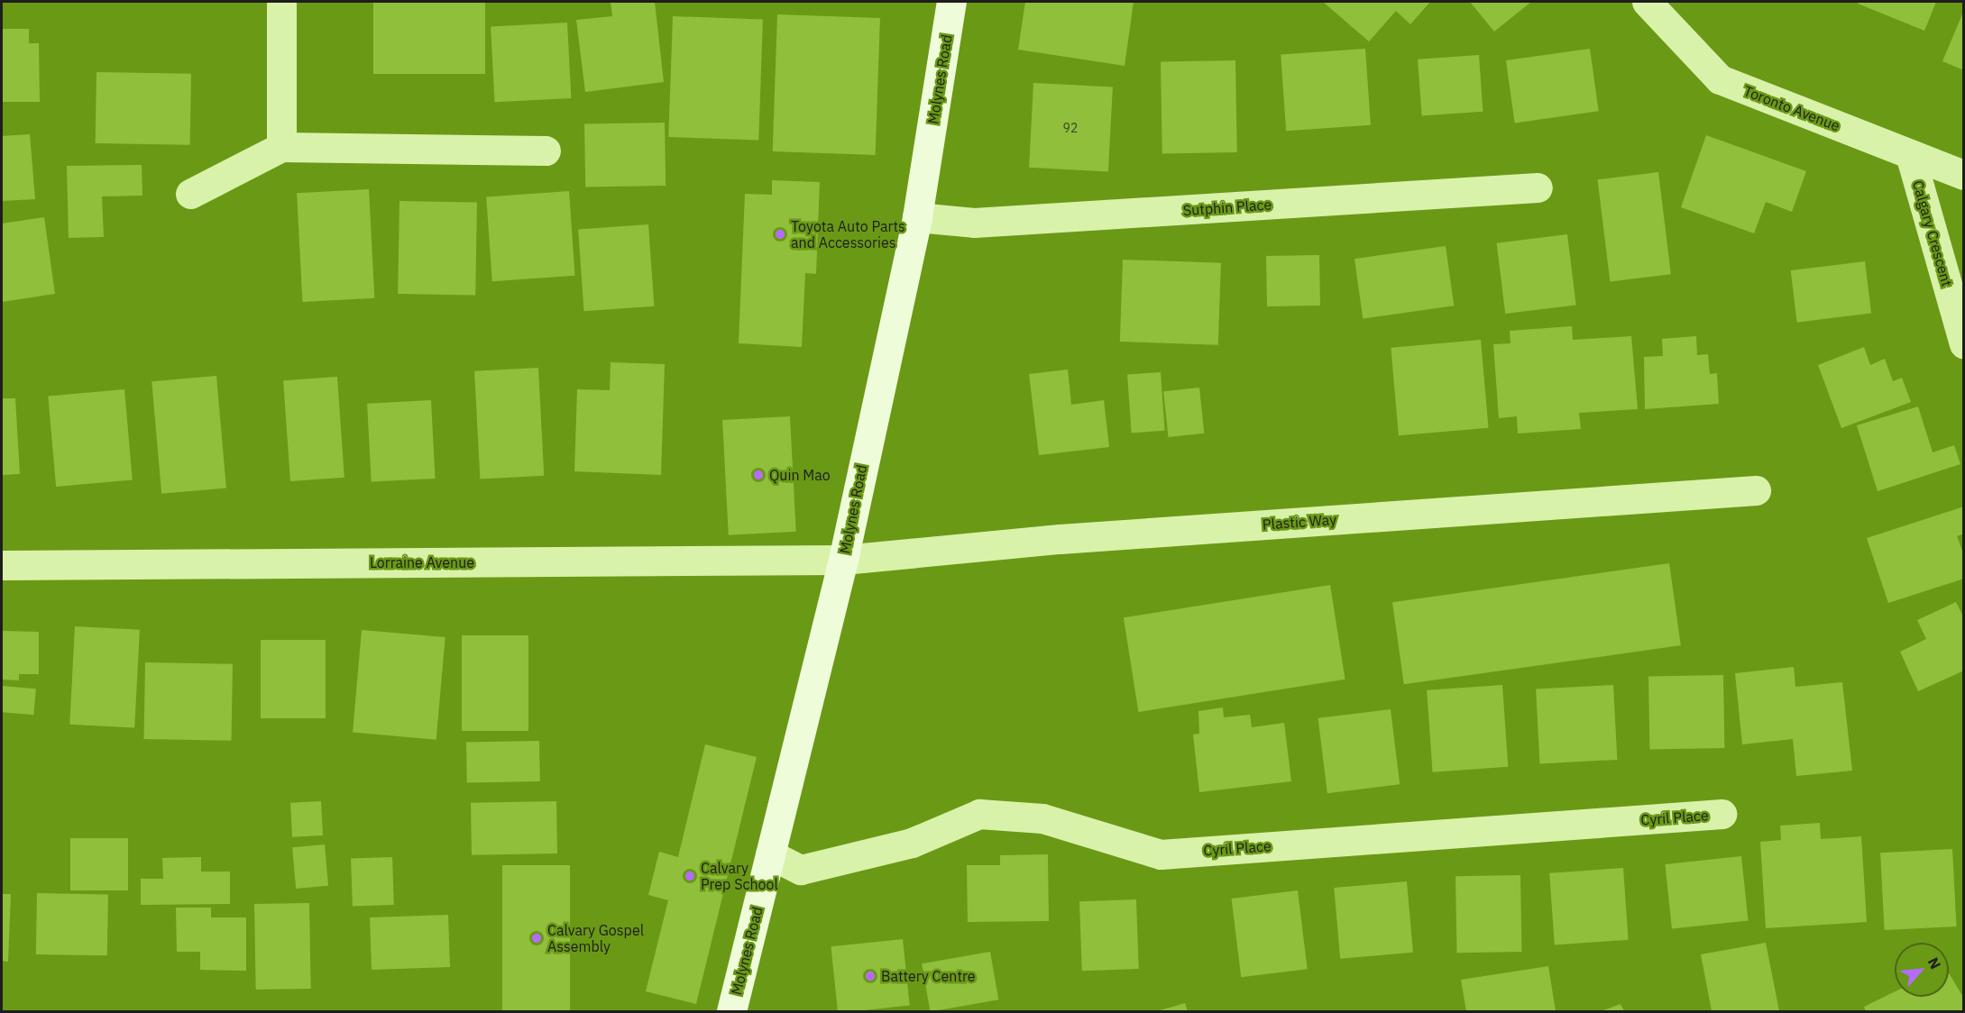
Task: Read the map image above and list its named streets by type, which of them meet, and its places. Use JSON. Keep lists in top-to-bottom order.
{
  "streets": {
    "main road": ["Molynes Road"],
    "street": [
      "Toronto Avenue",
      "Sutphin Place",
      "Calgary Crescent",
      "Plastic Way",
      "Lorraine Avenue",
      "Cyril Place"
    ]
  },
  "crossings": [
    ["Molynes Road", "Sutphin Place"],
    ["Molynes Road", "Plastic Way"],
    ["Molynes Road", "Lorraine Avenue"],
    ["Molynes Road", "Cyril Place"],
    ["Toronto Avenue", "Calgary Crescent"],
    ["Plastic Way", "Lorraine Avenue"]
  ],
  "places": [
    "Toyota Auto Parts and Accessories",
    "Quin Mao",
    "Calvary Prep School",
    "Calvary Gospel Assembly",
    "Battery Centre"
  ],
  "house_numbers": ["92"],
  "north": "top right"
}
